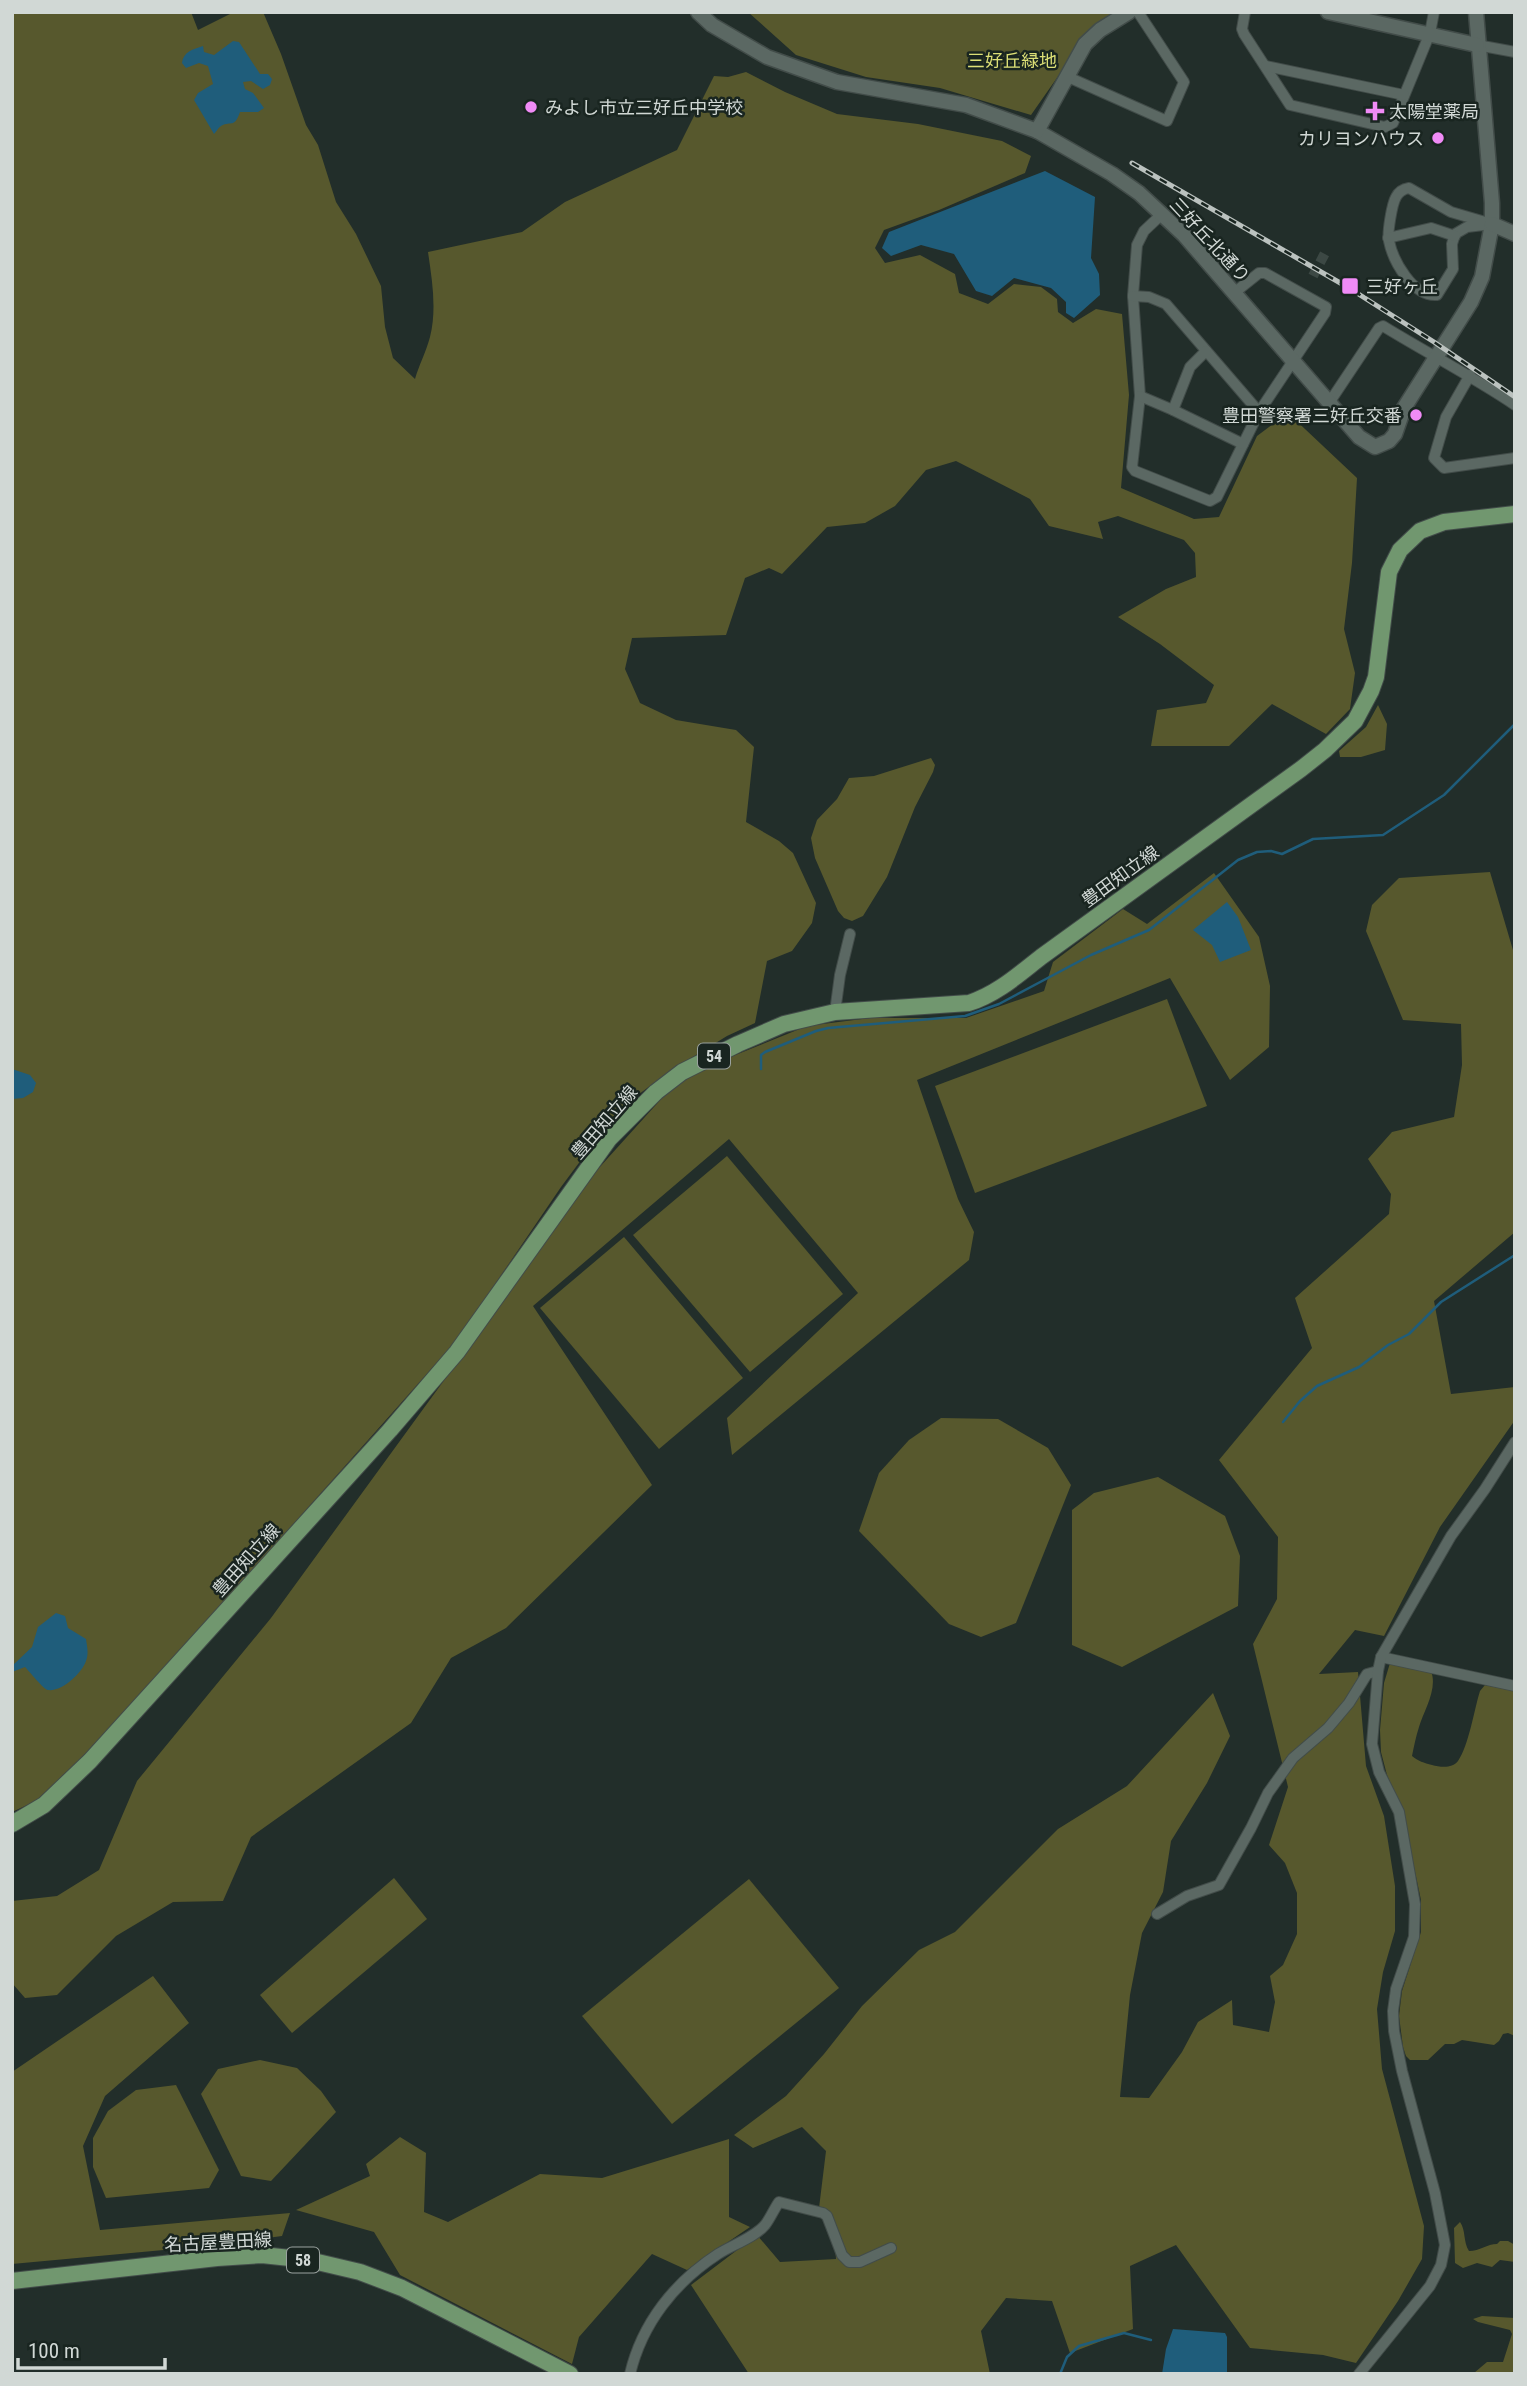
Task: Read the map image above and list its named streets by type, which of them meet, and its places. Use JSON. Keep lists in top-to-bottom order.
{
  "streets": {
    "main road": [
      "豊田知立線",
      "54",
      "名古屋豊田線",
      "58"
    ],
    "street": ["三好丘北通り"]
  },
  "parks": ["三好丘緑地"],
  "places": {
    "other": ["みよし市立三好丘中学校", "カリヨンハウス", "豊田警察署三好丘交番"],
    "health": ["太陽堂薬局"],
    "transit": ["三好ヶ丘"]
  },
  "scale_bar": "100 m"
}
